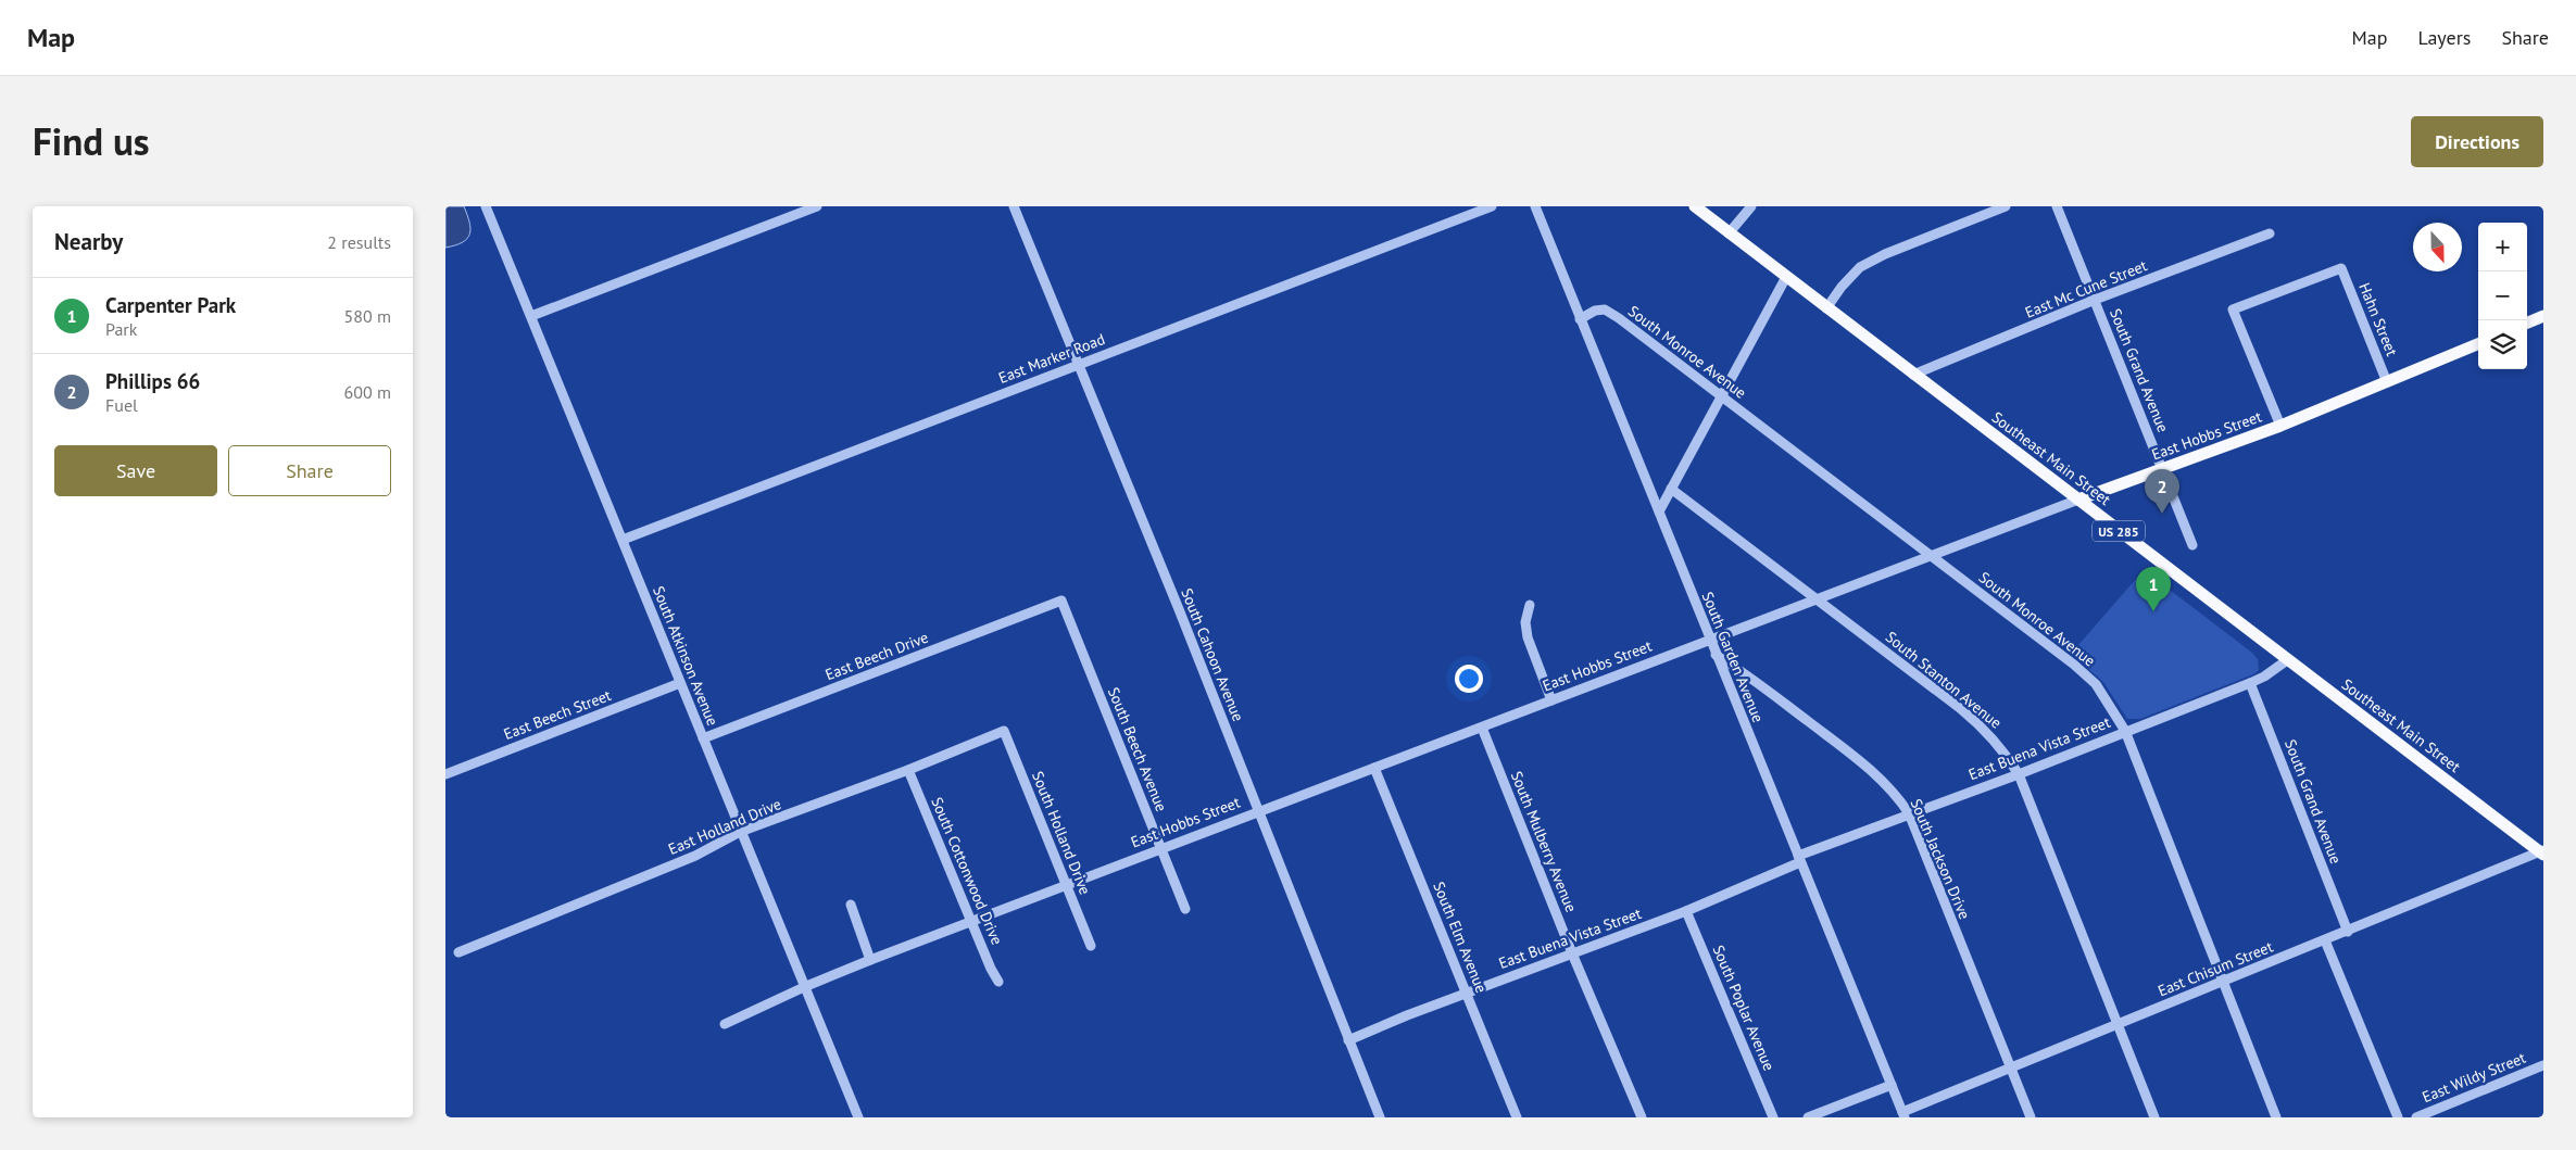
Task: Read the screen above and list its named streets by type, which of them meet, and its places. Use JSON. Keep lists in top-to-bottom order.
{
  "streets": {
    "main road": ["East Hobbs Street", "Southeast Main Street", "US 285"],
    "street": [
      "East Mc Cune Street",
      "Hahn Street",
      "South Monroe Avenue",
      "East Marker Road",
      "South Grand Avenue",
      "South Cahoon Avenue",
      "South Atkinson Avenue",
      "East Beech Drive",
      "South Garden Avenue",
      "South Stanton Avenue",
      "East Beech Street",
      "East Buena Vista Street",
      "South Beech Avenue",
      "East Holland Drive",
      "South Holland Drive",
      "South Mulberry Avenue",
      "South Jackson Drive",
      "South Cottonwood Drive",
      "South Elm Avenue",
      "East Chisum Street",
      "South Poplar Avenue",
      "East Wildy Street"
    ]
  },
  "crossings": [
    ["East Mc Cune Street", "South Grand Avenue"],
    ["East Mc Cune Street", "Southeast Main Street"],
    ["Hahn Street", "East Hobbs Street"],
    ["South Monroe Avenue", "East Hobbs Street"],
    ["South Monroe Avenue", "South Garden Avenue"],
    ["South Monroe Avenue", "East Buena Vista Street"],
    ["South Monroe Avenue", "East Chisum Street"],
    ["East Marker Road", "South Cahoon Avenue"],
    ["East Marker Road", "South Atkinson Avenue"],
    ["South Grand Avenue", "East Hobbs Street"],
    ["South Grand Avenue", "East Buena Vista Street"],
    ["South Grand Avenue", "East Chisum Street"],
    ["East Hobbs Street", "Southeast Main Street"],
    ["East Hobbs Street", "South Cahoon Avenue"],
    ["East Hobbs Street", "South Atkinson Avenue"],
    ["East Hobbs Street", "South Garden Avenue"],
    ["East Hobbs Street", "South Stanton Avenue"],
    ["East Hobbs Street", "South Beech Avenue"],
    ["East Hobbs Street", "South Holland Drive"],
    ["East Hobbs Street", "South Mulberry Avenue"],
    ["East Hobbs Street", "South Cottonwood Drive"],
    ["East Hobbs Street", "South Elm Avenue"],
    ["Southeast Main Street", "East Buena Vista Street"],
    ["Southeast Main Street", "East Chisum Street"],
    ["South Cahoon Avenue", "East Buena Vista Street"],
    ["South Atkinson Avenue", "East Beech Drive"],
    ["South Atkinson Avenue", "East Beech Street"],
    ["South Atkinson Avenue", "East Holland Drive"],
    ["East Beech Drive", "South Beech Avenue"],
    ["South Garden Avenue", "East Buena Vista Street"],
    ["South Garden Avenue", "South Jackson Drive"],
    ["South Garden Avenue", "East Chisum Street"],
    ["South Stanton Avenue", "East Buena Vista Street"],
    ["South Stanton Avenue", "East Chisum Street"],
    ["East Buena Vista Street", "South Mulberry Avenue"],
    ["East Buena Vista Street", "South Jackson Drive"],
    ["East Buena Vista Street", "South Elm Avenue"],
    ["East Buena Vista Street", "South Poplar Avenue"],
    ["East Holland Drive", "South Holland Drive"],
    ["East Holland Drive", "South Cottonwood Drive"],
    ["South Jackson Drive", "East Chisum Street"]
  ],
  "north": "bottom",
  "page": {
    "header": "Map",
    "nav": ["Map", "Layers", "Share"],
    "title": "Find us",
    "buttons": [
      "Directions",
      ["Save", "Share"]
    ],
    "heading": ["Nearby", "2 results"],
    "map_buttons": ["+", "−"],
    "list": [
      {
        "mark": "1",
        "name": "Carpenter Park",
        "note": "Park",
        "value": "580 m"
      },
      {
        "mark": "2",
        "name": "Phillips 66",
        "note": "Fuel",
        "value": "600 m"
      }
    ],
    "pins": ["2", "1"]
  }
}
